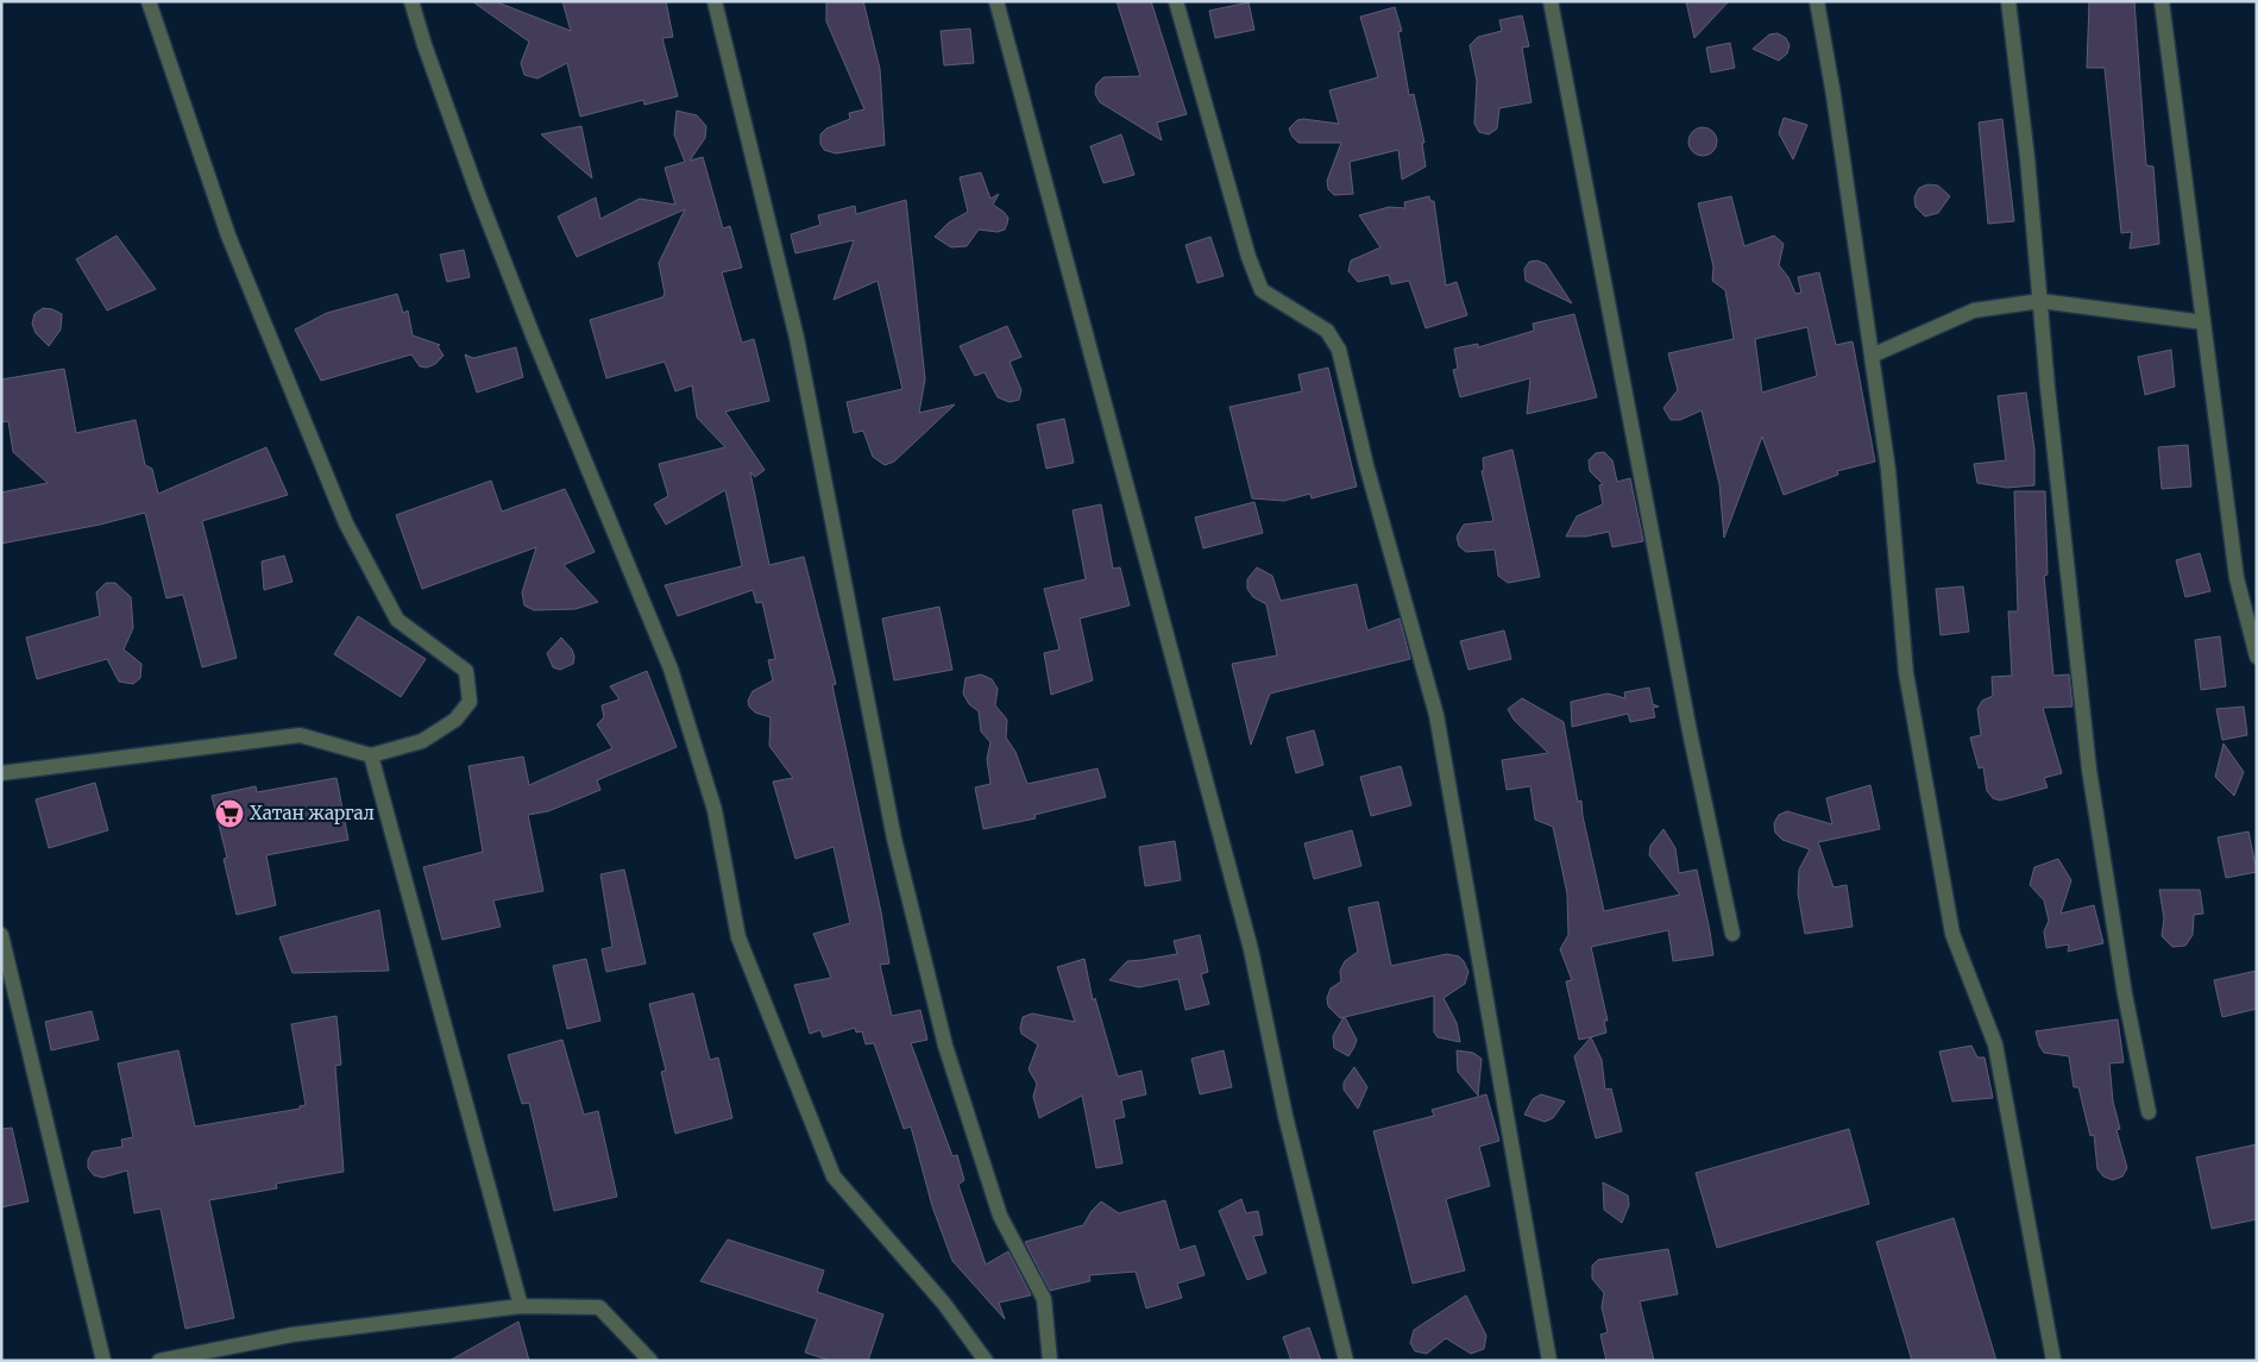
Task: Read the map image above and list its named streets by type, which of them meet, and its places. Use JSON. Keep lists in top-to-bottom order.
{
  "places": {
    "supermarket": ["Хатан жаргал"]
  }
}
